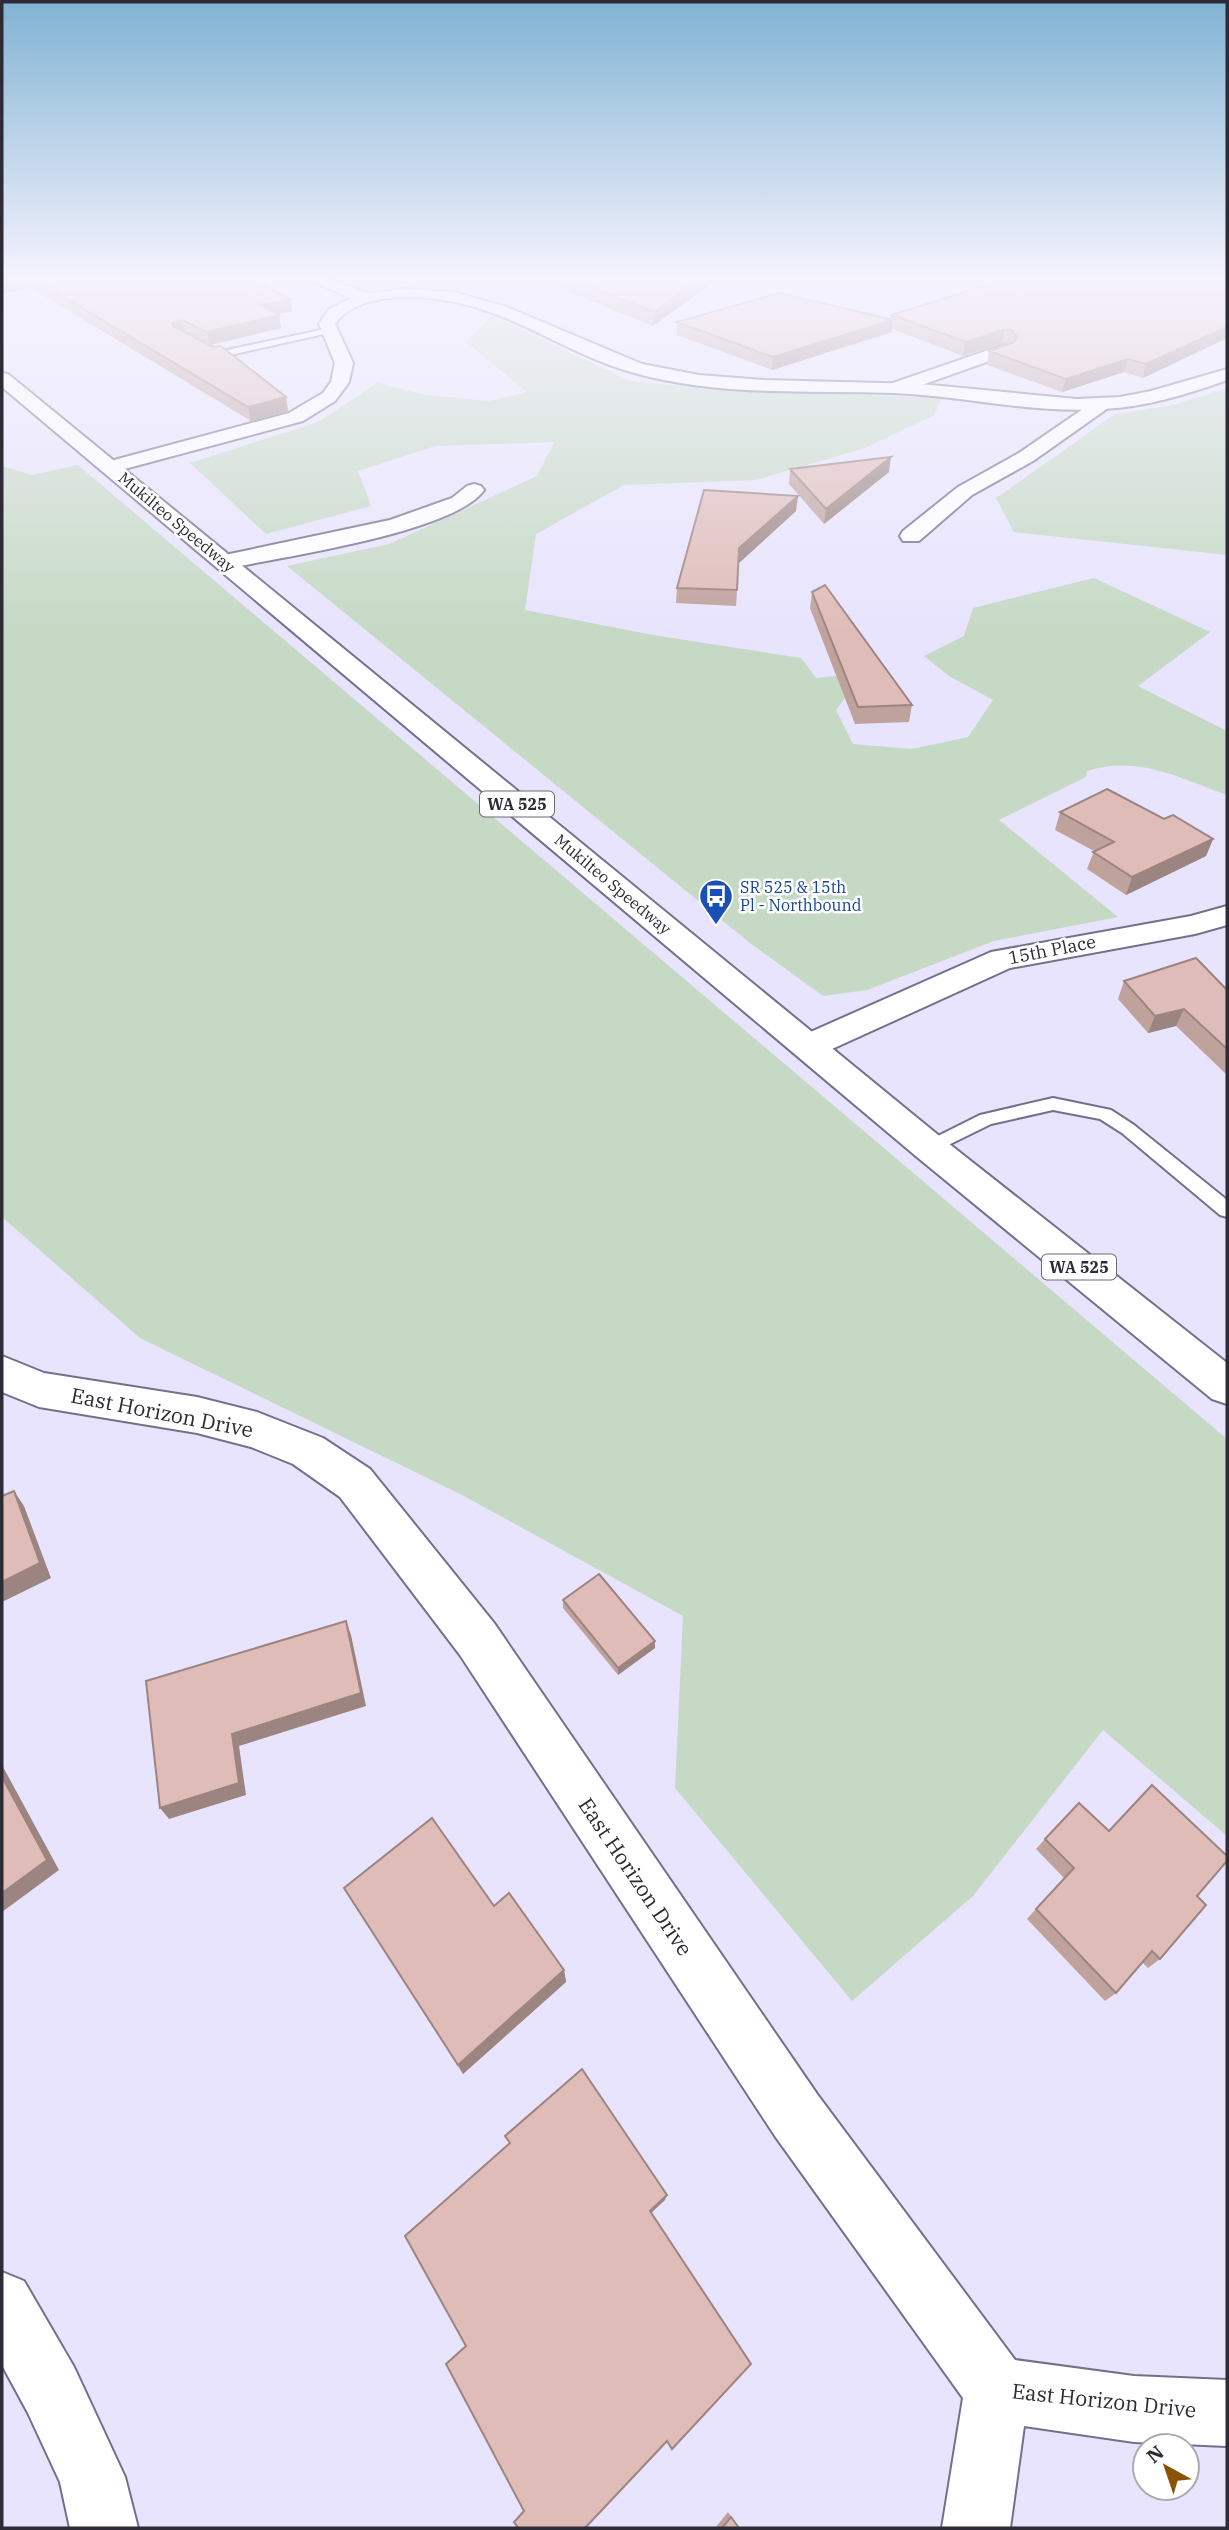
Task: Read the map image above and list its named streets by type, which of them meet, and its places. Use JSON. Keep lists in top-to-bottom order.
{
  "streets": {
    "street": [
      "Mukilteo Speedway",
      "WA 525",
      "15th Place",
      "East Horizon Drive"
    ]
  },
  "crossings": [
    ["Mukilteo Speedway", "15th Place"]
  ],
  "places": {
    "bus stop": ["SR 525 & 15th Pl - Northbound"]
  },
  "north": "top left"
}
